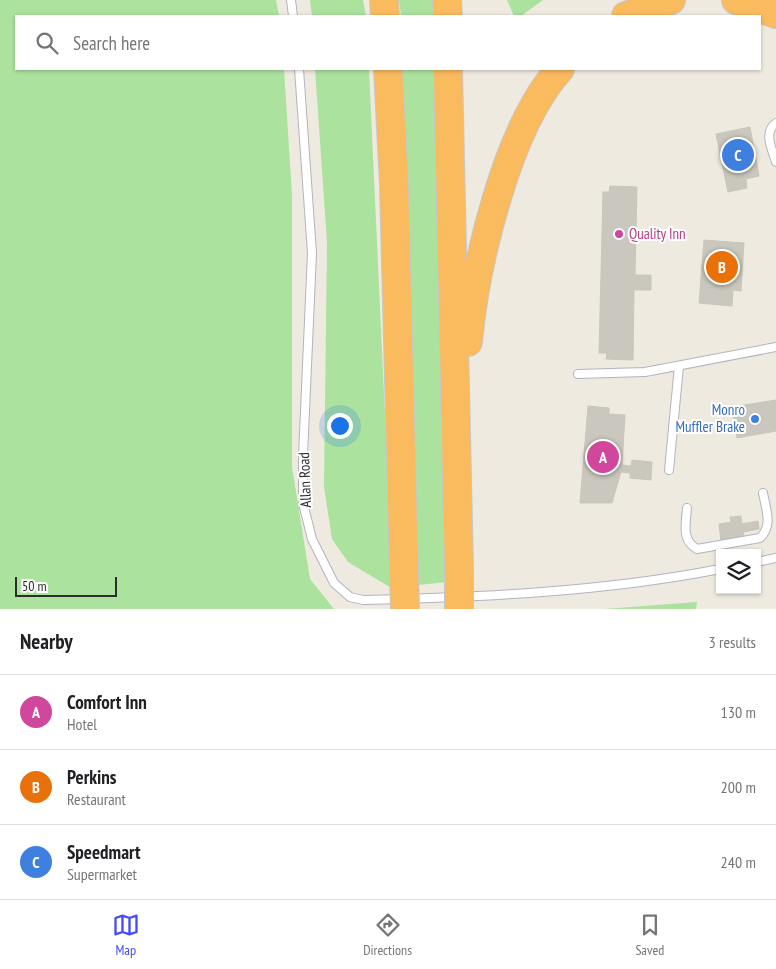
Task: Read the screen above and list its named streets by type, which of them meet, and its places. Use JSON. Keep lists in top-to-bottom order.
{
  "streets": {
    "lane": ["Allan Road"]
  },
  "places": ["Quality Inn", "Monro Muffler Brake"],
  "scale_bar": "50 m",
  "page": {
    "search": "Search here",
    "pins": ["C", "B", "A"],
    "scale": "50 m",
    "heading": ["Nearby", "3 results"],
    "list": [
      {
        "mark": "A",
        "name": "Comfort Inn",
        "note": "Hotel",
        "value": "130 m"
      },
      {
        "mark": "B",
        "name": "Perkins",
        "note": "Restaurant",
        "value": "200 m"
      },
      {
        "mark": "C",
        "name": "Speedmart",
        "note": "Supermarket",
        "value": "240 m"
      }
    ],
    "nav": ["Map", "Directions", "Saved"]
  }
}
